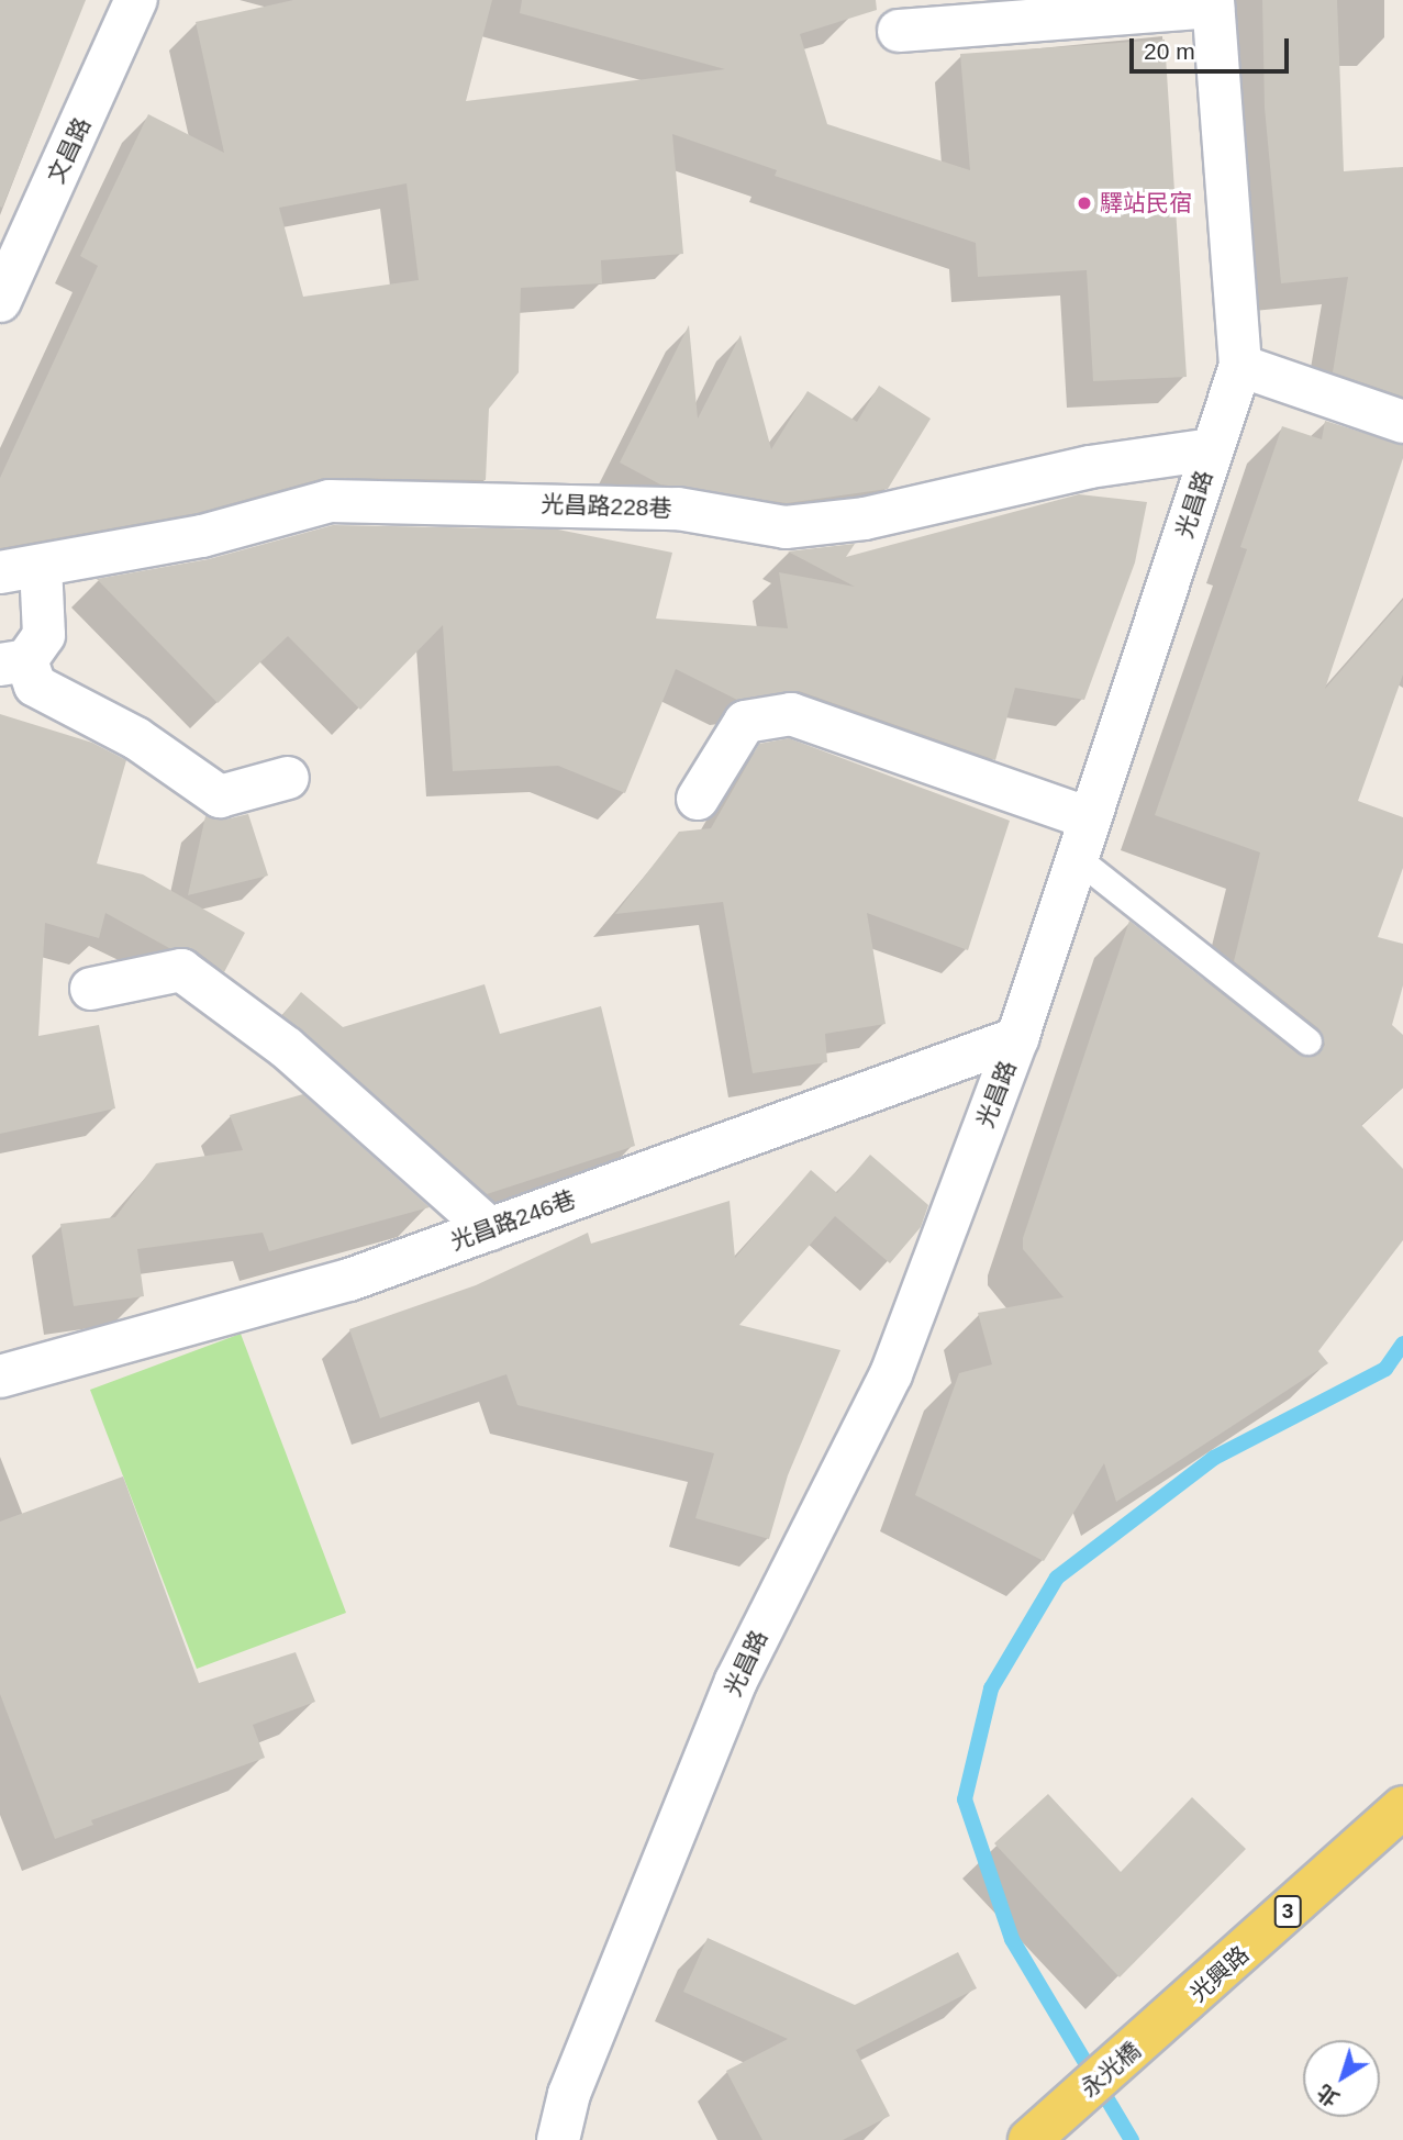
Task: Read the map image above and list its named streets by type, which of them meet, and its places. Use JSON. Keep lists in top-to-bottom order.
{
  "streets": {
    "main road": ["3", "光興路", "永光橋"],
    "street": [
      "文昌路",
      "光昌路",
      "光昌路228巷",
      "光昌路246巷"
    ]
  },
  "crossings": [
    ["光昌路", "光昌路228巷"],
    ["光昌路", "光昌路246巷"],
    ["光興路", "永光橋"]
  ],
  "places": ["驛站民宿"],
  "scale_bar": "20 m",
  "north": "bottom left"
}
